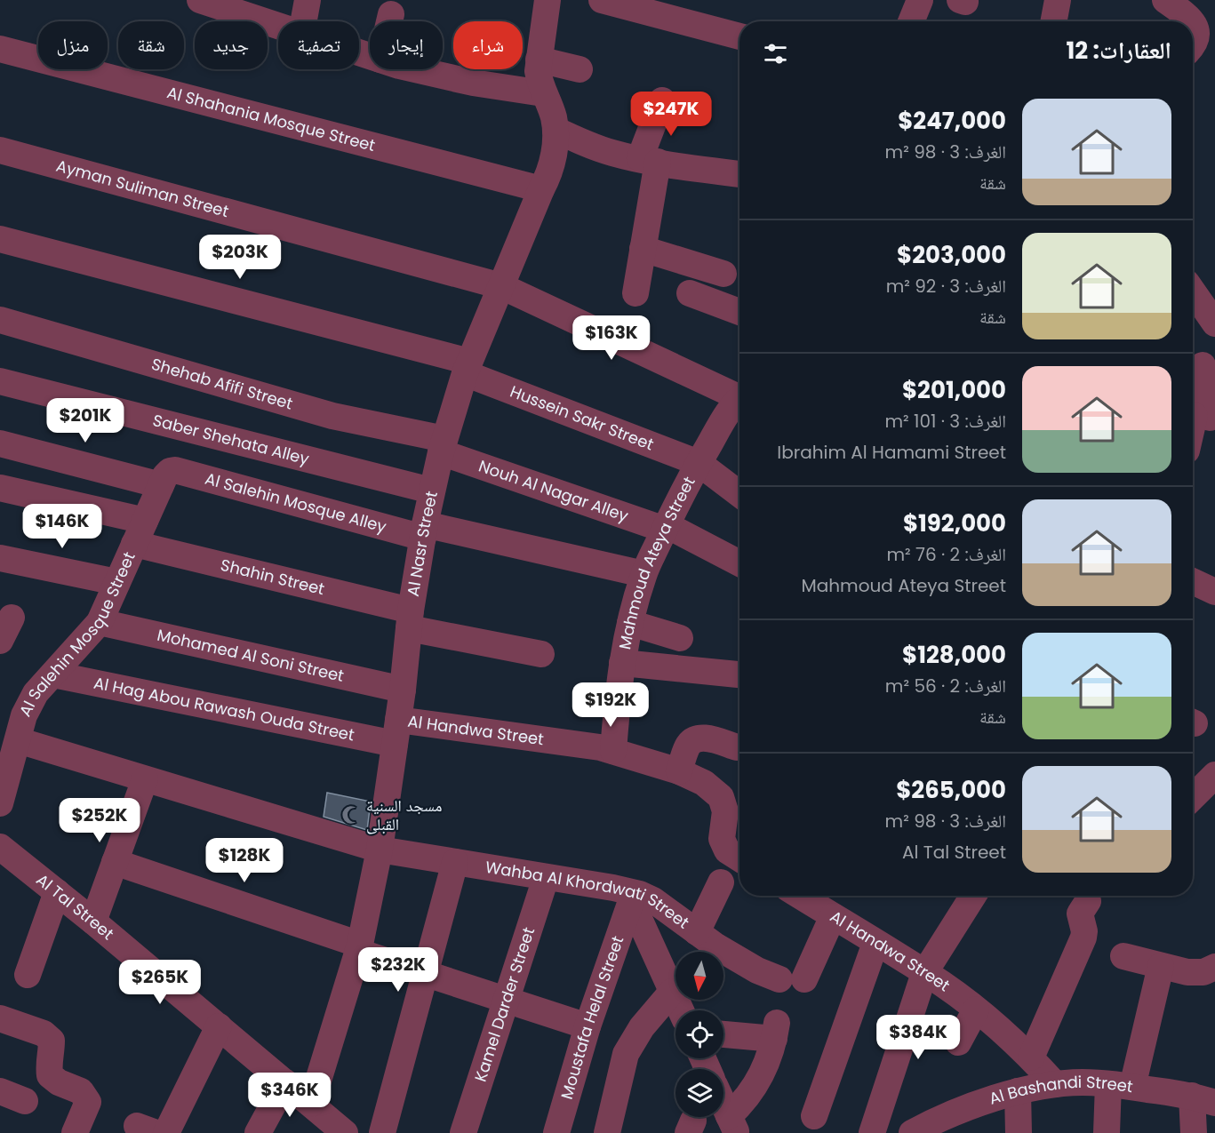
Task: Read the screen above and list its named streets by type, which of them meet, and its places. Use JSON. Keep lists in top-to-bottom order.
{
  "streets": {
    "street": [
      "Al Shahania Mosque Street",
      "Ayman Suliman Street",
      "Shehab Afifi Street",
      "Hussein Sakr Street",
      "Saber Shehata Alley",
      "Nouh Al Nagar Alley",
      "Al Salehin Mosque Alley",
      "Al Nasr Street",
      "Mahmoud Ateya Street",
      "Shahin Street",
      "Al Salehin Mosque Street",
      "Mohamed Al Soni Street",
      "Al Hag Abou Rawash Ouda Street",
      "Al Handwa Street",
      "Wahba Al Khordwati Street",
      "Al Tal Street",
      "Kamel Darder Street",
      "Moustafa Helal Street",
      "Al Bashandi Street"
    ]
  },
  "crossings": [
    ["Al Shahania Mosque Street", "Al Nasr Street"],
    ["Ayman Suliman Street", "Al Nasr Street"],
    ["Shehab Afifi Street", "Nouh Al Nagar Alley"],
    ["Shehab Afifi Street", "Al Nasr Street"],
    ["Hussein Sakr Street", "Al Nasr Street"],
    ["Hussein Sakr Street", "Mahmoud Ateya Street"],
    ["Saber Shehata Alley", "Al Nasr Street"],
    ["Nouh Al Nagar Alley", "Al Nasr Street"],
    ["Nouh Al Nagar Alley", "Mahmoud Ateya Street"],
    ["Al Salehin Mosque Alley", "Al Nasr Street"],
    ["Al Salehin Mosque Alley", "Mahmoud Ateya Street"],
    ["Al Salehin Mosque Alley", "Al Salehin Mosque Street"],
    ["Al Nasr Street", "Shahin Street"],
    ["Al Nasr Street", "Mohamed Al Soni Street"],
    ["Al Nasr Street", "Al Hag Abou Rawash Ouda Street"],
    ["Al Nasr Street", "Al Handwa Street"],
    ["Al Nasr Street", "Wahba Al Khordwati Street"],
    ["Al Nasr Street", "Al Tal Street"],
    ["Mahmoud Ateya Street", "Al Handwa Street"],
    ["Shahin Street", "Al Salehin Mosque Street"],
    ["Al Salehin Mosque Street", "Mohamed Al Soni Street"],
    ["Al Salehin Mosque Street", "Al Hag Abou Rawash Ouda Street"],
    ["Al Salehin Mosque Street", "Wahba Al Khordwati Street"],
    ["Al Hag Abou Rawash Ouda Street", "Al Handwa Street"],
    ["Al Handwa Street", "Wahba Al Khordwati Street"],
    ["Al Handwa Street", "Al Bashandi Street"],
    ["Wahba Al Khordwati Street", "Kamel Darder Street"],
    ["Wahba Al Khordwati Street", "Moustafa Helal Street"]
  ],
  "places": {
    "mosque": ["مسجد السنية القبلى"]
  },
  "north": "bottom",
  "page": {
    "chip": [
      "شراء",
      "إيجار",
      "تصفية",
      "جديد",
      "شقة",
      "منزل"
    ],
    "heading": "العقارات: 12",
    "list": [
      {
        "name": "$247,000",
        "note": "الغرف: 3 · 98 m² · شقة"
      },
      {
        "name": "$203,000",
        "note": "الغرف: 3 · 92 m² · شقة"
      },
      {
        "name": "$201,000",
        "note": "الغرف: 3 · 101 m² · Ibrahim Al Hamami Street"
      },
      {
        "name": "$192,000",
        "note": "الغرف: 2 · 76 m² · Mahmoud Ateya Street"
      },
      {
        "name": "$128,000",
        "note": "الغرف: 2 · 56 m² · شقة"
      },
      {
        "name": "$265,000",
        "note": "الغرف: 3 · 98 m² · Al Tal Street"
      }
    ],
    "price": [
      "$247K",
      "$203K",
      "$163K",
      "$201K",
      "$146K",
      "$192K",
      "$252K",
      "$128K",
      "$232K",
      "$265K",
      "$384K",
      "$346K"
    ]
  }
}
